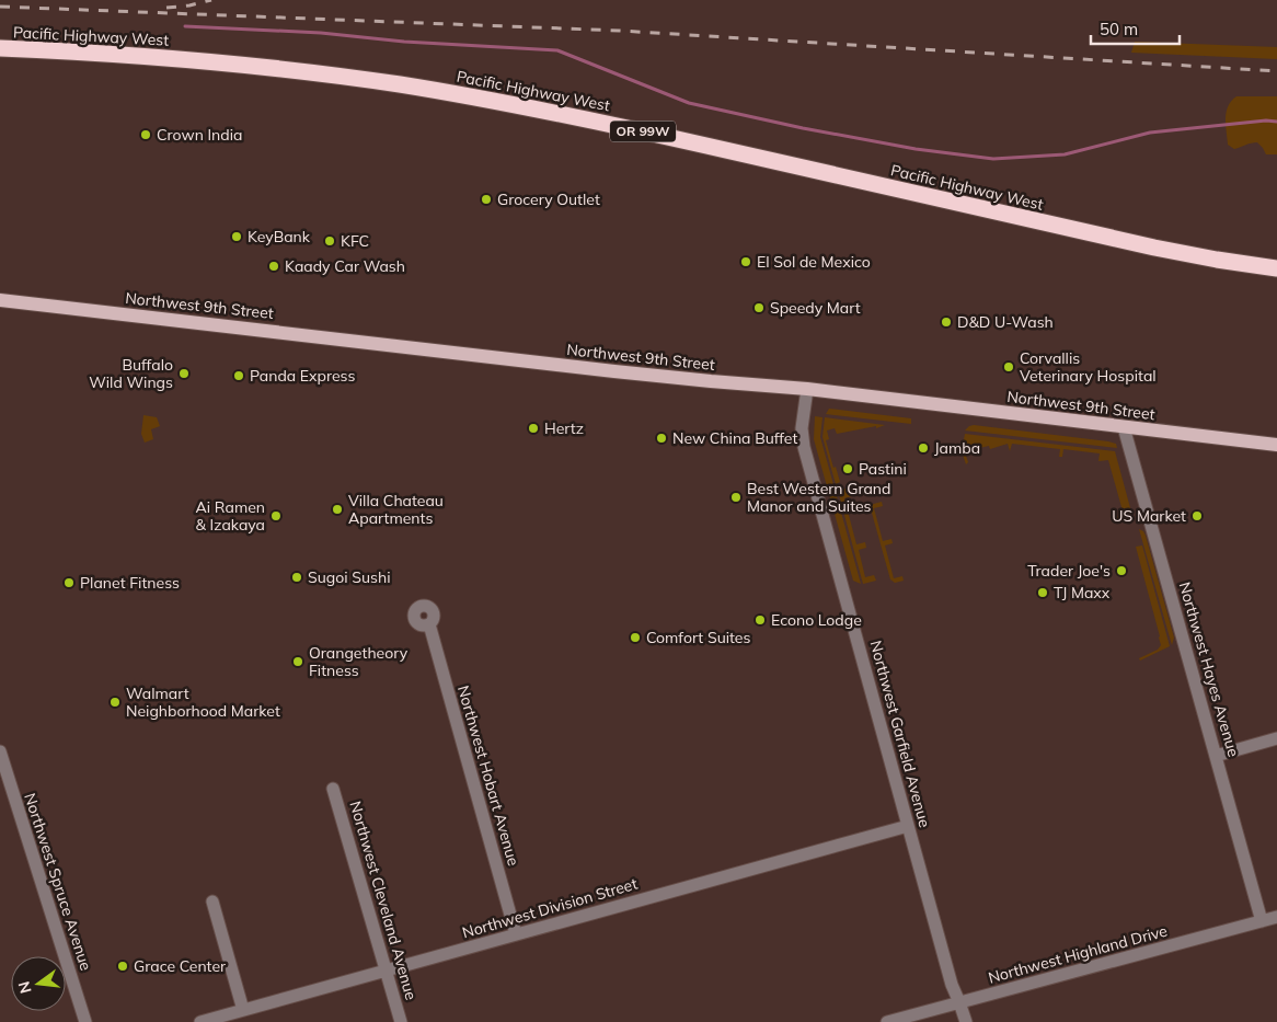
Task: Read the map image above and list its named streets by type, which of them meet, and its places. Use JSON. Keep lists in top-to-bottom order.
{
  "streets": {
    "highway": ["Pacific Highway West", "OR 99W"],
    "main road": ["Northwest 9th Street"],
    "street": [
      "Northwest Hayes Avenue",
      "Northwest Garfield Avenue",
      "Northwest Hobart Avenue",
      "Northwest Spruce Avenue",
      "Northwest Cleveland Avenue",
      "Northwest Division Street",
      "Northwest Highland Drive"
    ]
  },
  "crossings": [
    ["Northwest 9th Street", "Northwest Hayes Avenue"],
    ["Northwest 9th Street", "Northwest Garfield Avenue"],
    ["Northwest Hayes Avenue", "Northwest Highland Drive"],
    ["Northwest Garfield Avenue", "Northwest Division Street"],
    ["Northwest Garfield Avenue", "Northwest Highland Drive"],
    ["Northwest Hobart Avenue", "Northwest Division Street"],
    ["Northwest Cleveland Avenue", "Northwest Division Street"]
  ],
  "places": [
    "Crown India",
    "Grocery Outlet",
    "KeyBank",
    "KFC",
    "El Sol de Mexico",
    "Kaady Car Wash",
    "Speedy Mart",
    "D&D U-Wash",
    "Corvallis Veterinary Hospital",
    "Buffalo Wild Wings",
    "Panda Express",
    "Hertz",
    "New China Buffet",
    "Jamba",
    "Pastini",
    "Best Western Grand Manor and Suites",
    "Villa Chateau Apartments",
    "Ai Ramen & Izakaya",
    "US Market",
    "Trader Joe's",
    "Sugoi Sushi",
    "Planet Fitness",
    "TJ Maxx",
    "Econo Lodge",
    "Comfort Suites",
    "Orangetheory Fitness",
    "Walmart Neighborhood Market",
    "Grace Center"
  ],
  "scale_bar": "50 m",
  "north": "left"
}
